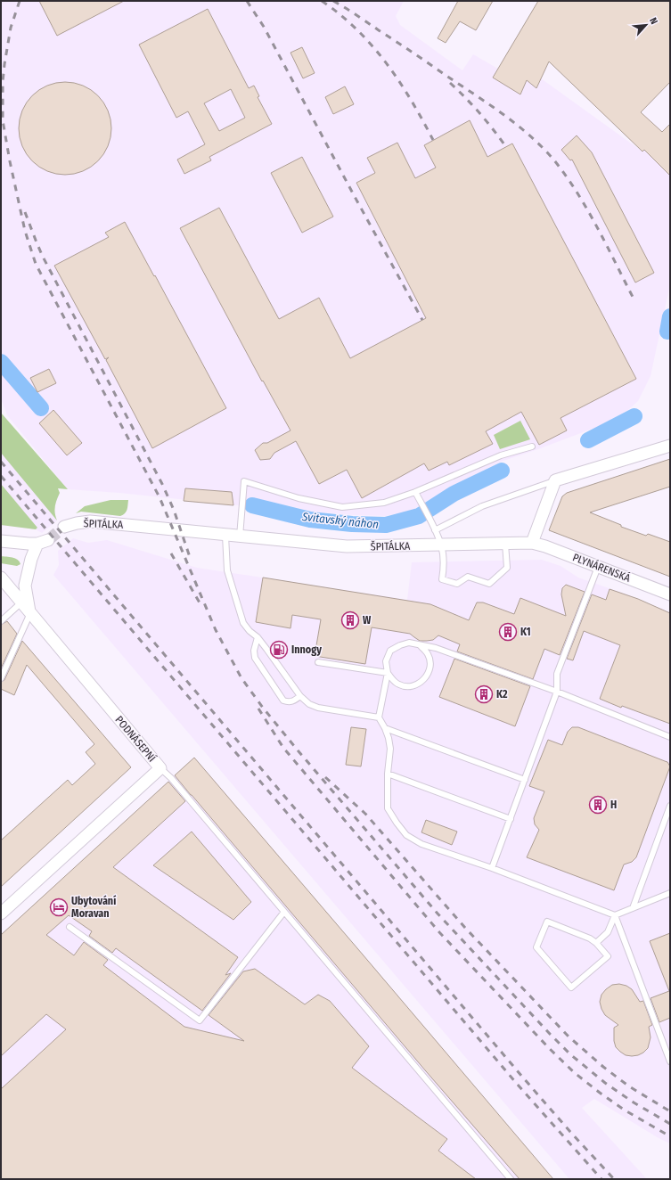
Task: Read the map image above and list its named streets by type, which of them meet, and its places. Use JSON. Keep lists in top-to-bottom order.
{
  "streets": {
    "street": ["ŠPITÁLKA", "PLYNÁRENSKÁ", "PODNÁSEPNÍ"]
  },
  "crossings": [
    ["ŠPITÁLKA", "PLYNÁRENSKÁ"]
  ],
  "water": ["Svitavský náhon"],
  "places": {
    "building": [
      "W",
      "K1",
      "K2",
      "H"
    ],
    "fuel station": ["Innogy"],
    "hotel": ["Ubytování Moravan"]
  },
  "north": "top right"
}
